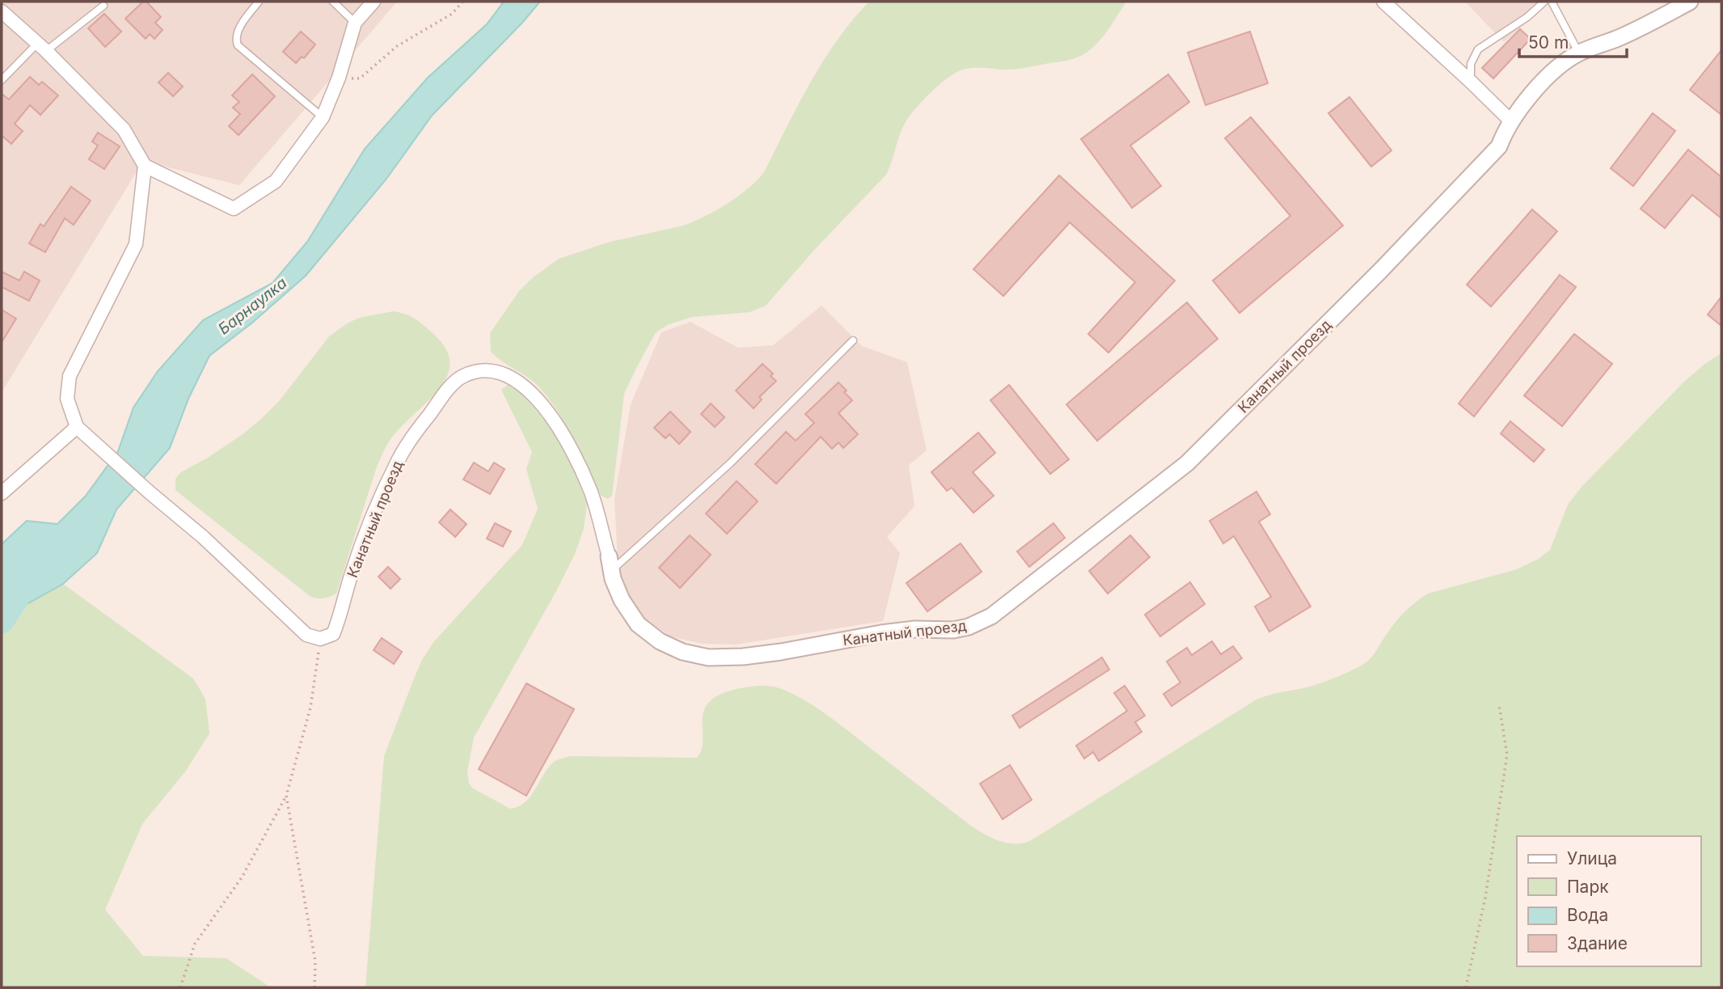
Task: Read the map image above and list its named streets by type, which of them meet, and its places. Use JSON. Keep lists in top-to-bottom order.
{
  "streets": {
    "street": ["Канатный проезд"]
  },
  "water": ["Барнаулка"],
  "legend": [
    "Улица",
    "Парк",
    "Вода",
    "Здание"
  ],
  "scale_bar": "50 m"
}
